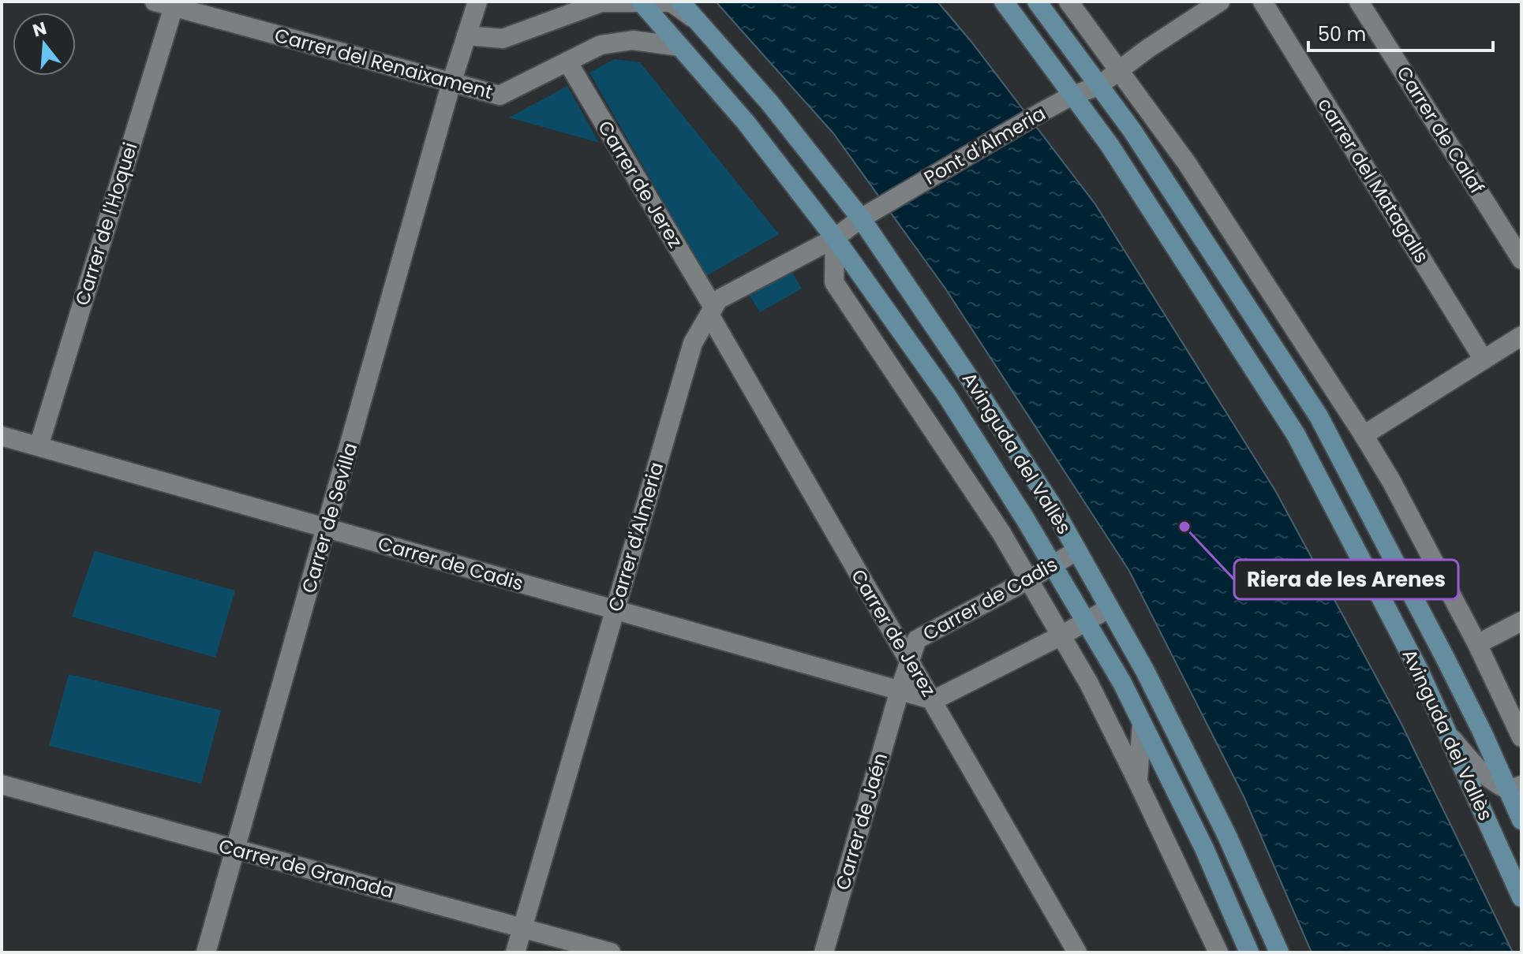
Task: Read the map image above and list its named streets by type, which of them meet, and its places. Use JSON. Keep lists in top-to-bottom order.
{
  "streets": {
    "main road": ["Avinguda del Vallès"],
    "street": [
      "Carrer del Renaixament",
      "Carrer de Calaf",
      "Pont d'Almeria",
      "carrer del Matagalls",
      "Carrer de Jerez",
      "Carrer de l'Hoquei",
      "Carrer de Sevilla",
      "Carrer d'Almeria",
      "Carrer de Cadis",
      "Carrer de Jaén",
      "Carrer de Granada"
    ]
  },
  "crossings": [
    ["Carrer del Renaixament", "Carrer de Jerez"],
    ["Carrer del Renaixament", "Carrer de l'Hoquei"],
    ["Carrer del Renaixament", "Avinguda del Vallès"],
    ["Carrer del Renaixament", "Carrer de Sevilla"],
    ["Pont d'Almeria", "Avinguda del Vallès"],
    ["Pont d'Almeria", "Carrer d'Almeria"],
    ["Carrer de Jerez", "Carrer d'Almeria"],
    ["Carrer de Jerez", "Carrer de Cadis"],
    ["Carrer de l'Hoquei", "Carrer de Cadis"],
    ["Avinguda del Vallès", "Carrer d'Almeria"],
    ["Avinguda del Vallès", "Carrer de Cadis"],
    ["Carrer de Sevilla", "Carrer de Cadis"],
    ["Carrer de Sevilla", "Carrer de Granada"],
    ["Carrer d'Almeria", "Carrer de Cadis"],
    ["Carrer d'Almeria", "Carrer de Granada"],
    ["Carrer de Cadis", "Carrer de Jaén"]
  ],
  "places": ["Riera de les Arenes"],
  "scale_bar": "50 m",
  "north": "top"
}
